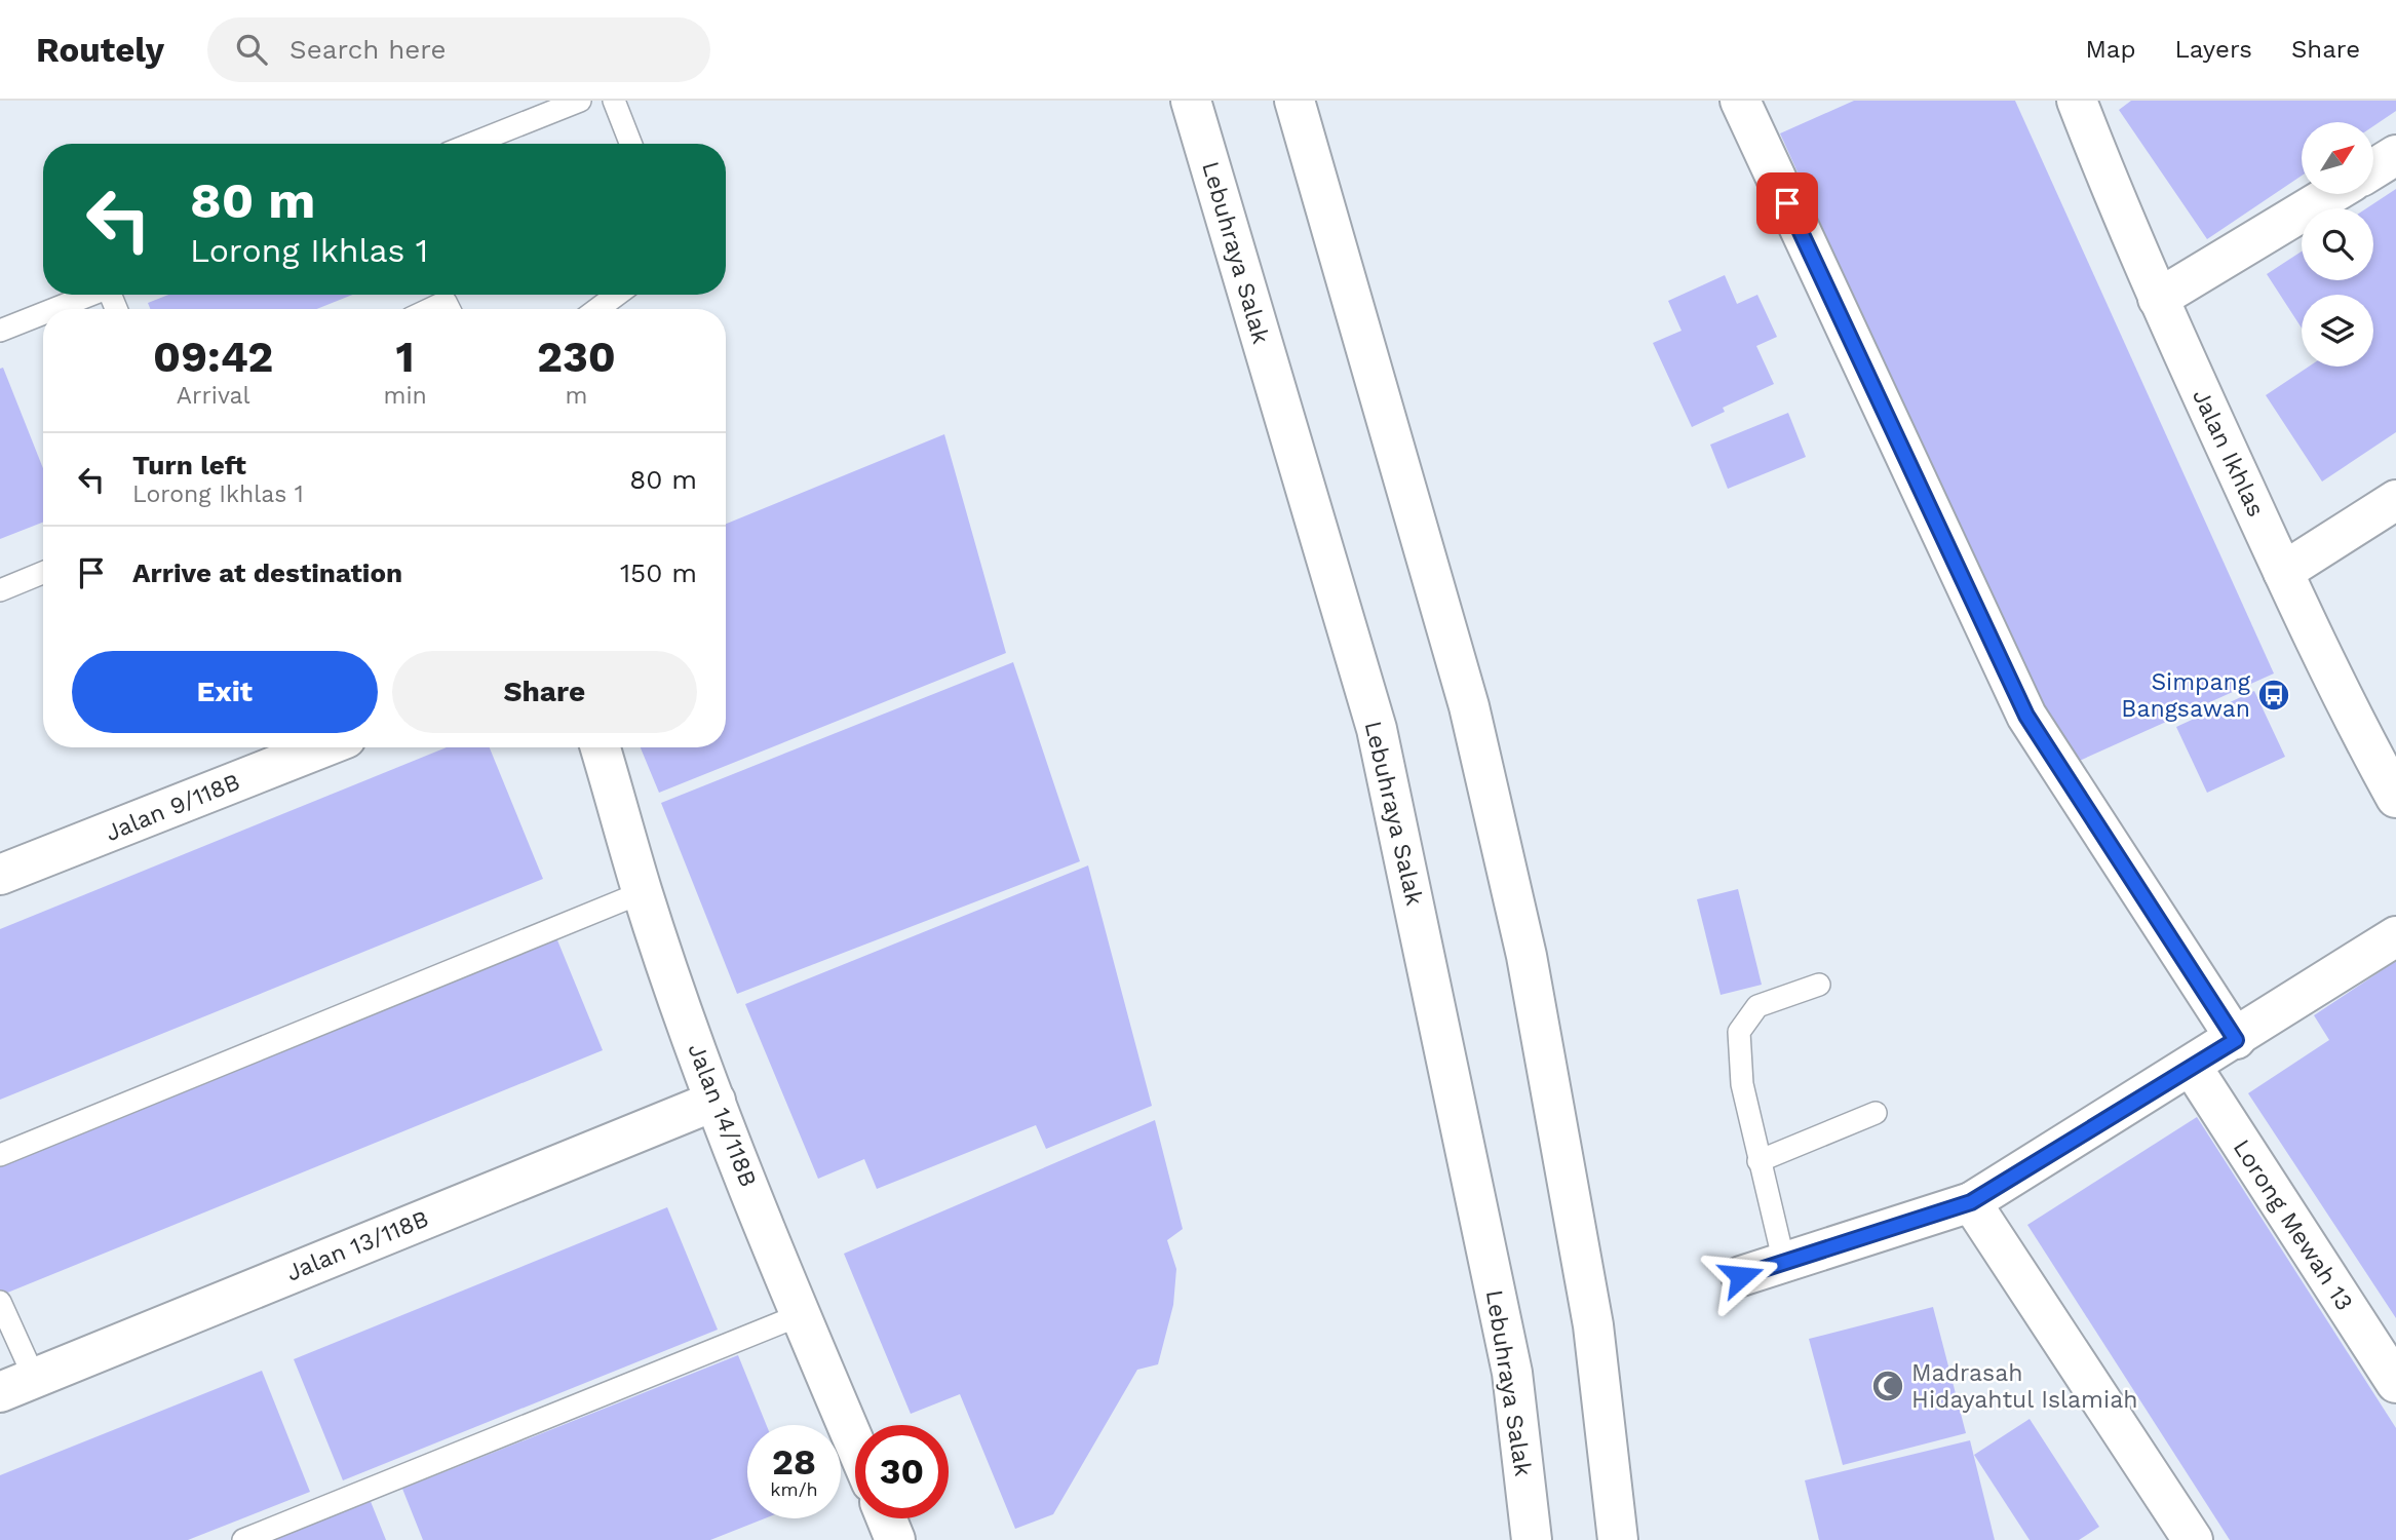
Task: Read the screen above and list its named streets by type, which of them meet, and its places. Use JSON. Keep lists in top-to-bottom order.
{
  "streets": {
    "main road": [
      "Lebuhraya Salak",
      "Jalan Ikhlas",
      "Jalan 9/118B",
      "Jalan 14/118B",
      "Lorong Mewah 13",
      "Jalan 13/118B"
    ]
  },
  "crossings": [
    ["Jalan 14/118B", "Jalan 13/118B"]
  ],
  "places": {
    "bus stop": ["Simpang Bangsawan"],
    "mosque": ["Madrasah Hidayahtul Islamiah"]
  },
  "north": "top right",
  "page": {
    "header": "Routely",
    "search": "Search here",
    "nav": ["Map", "Layers", "Share"],
    "turn": ["80 m", "Lorong Ikhlas 1"],
    "eta": [
      "09:42",
      "Arrival",
      "1",
      "min",
      "230",
      "m"
    ],
    "list": [
      {
        "name": "Turn left",
        "note": "Lorong Ikhlas 1",
        "value": "80 m"
      },
      {
        "name": "Arrive at destination",
        "value": "150 m"
      }
    ],
    "buttons": ["Exit", "Share"],
    "speed": "28 km/h",
    "limit": "30"
  }
}
